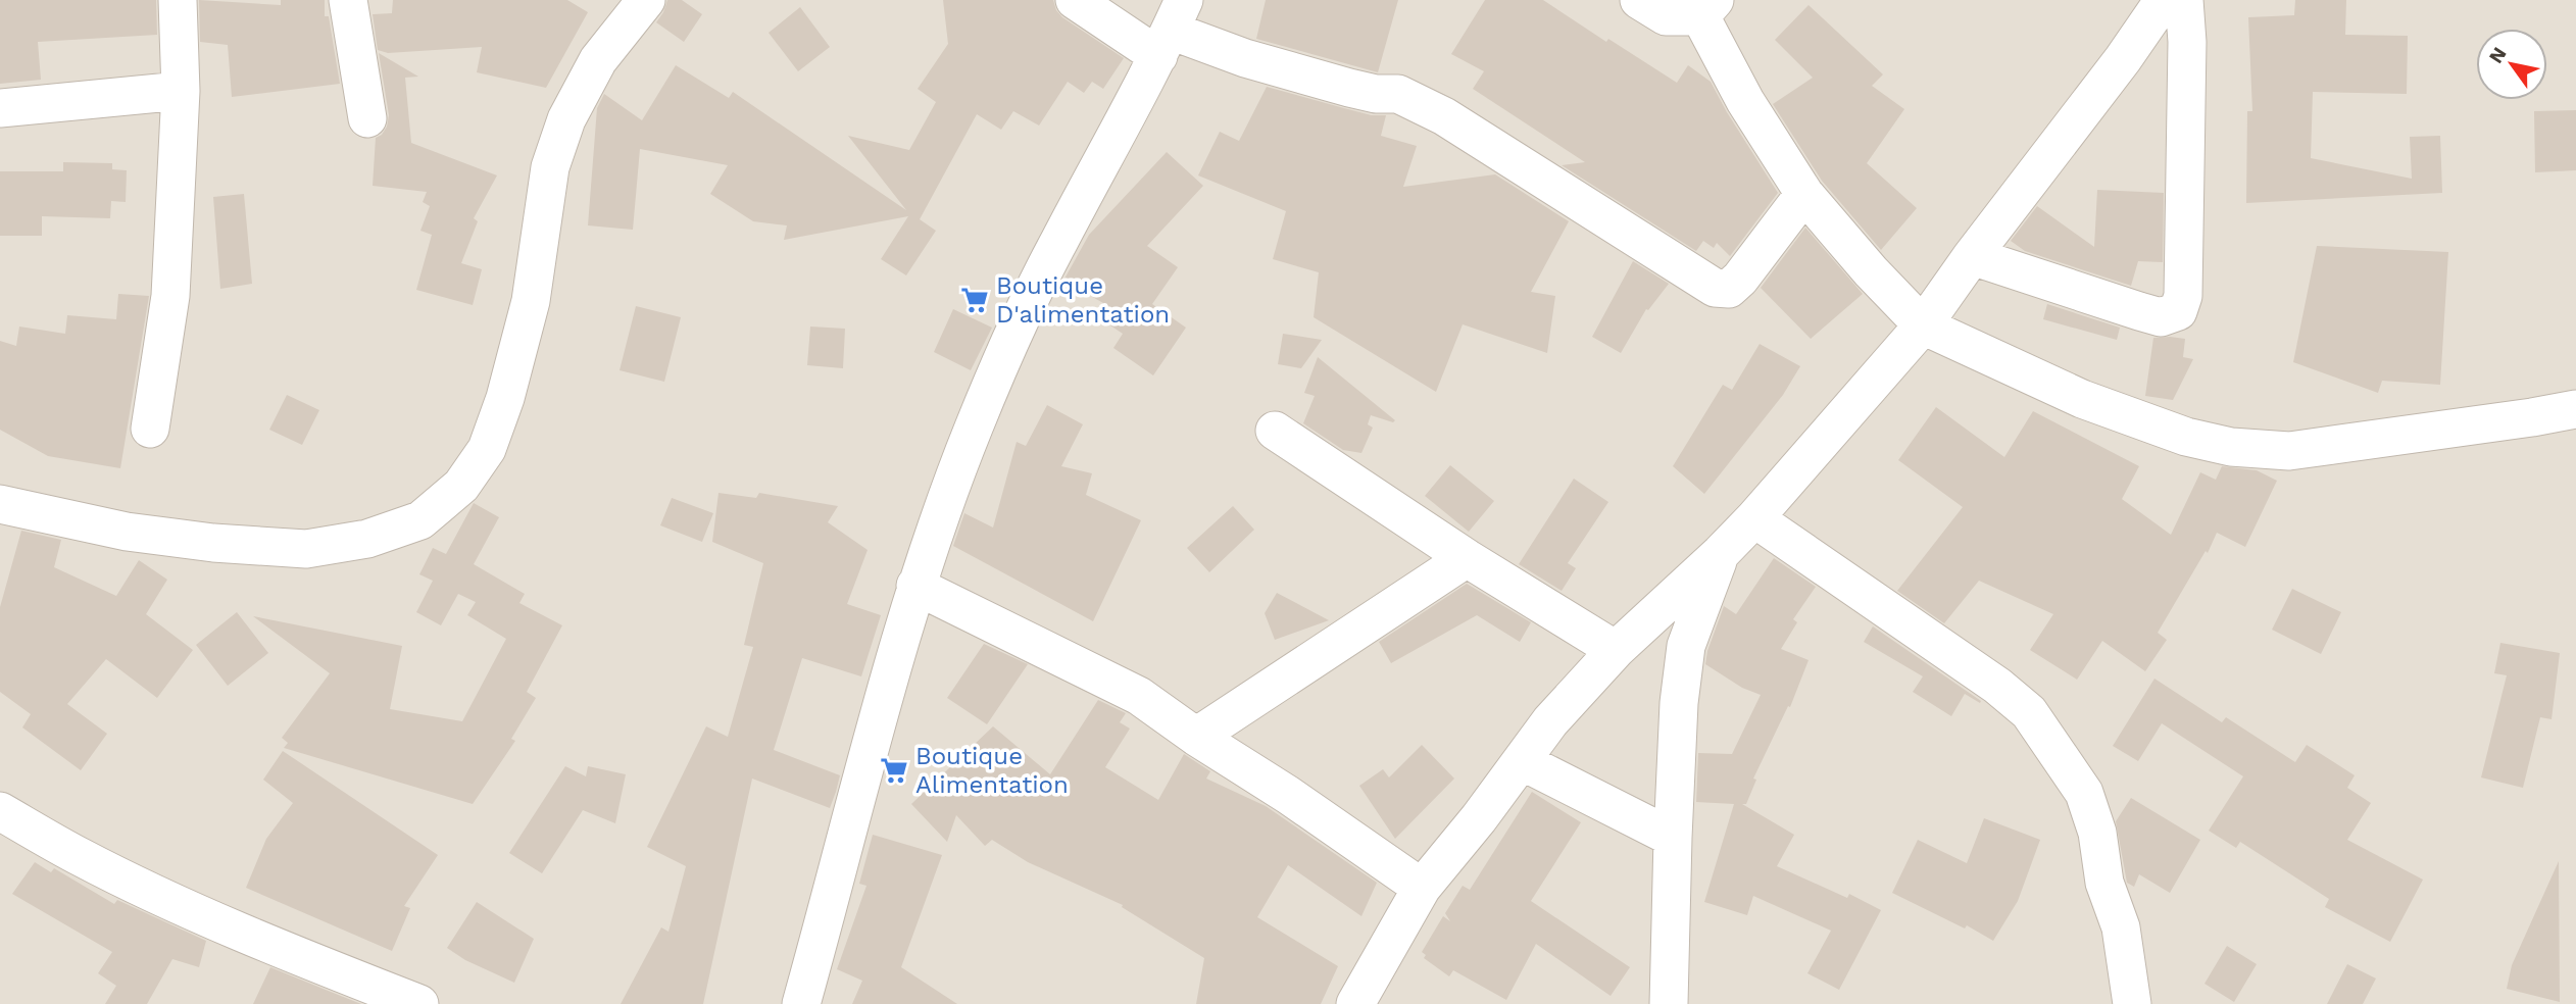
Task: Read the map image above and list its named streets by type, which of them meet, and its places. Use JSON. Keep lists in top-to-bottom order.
{
  "places": {
    "supermarket": ["Boutique D'alimentation", "Boutique Alimentation"]
  },
  "north": "top left"
}
